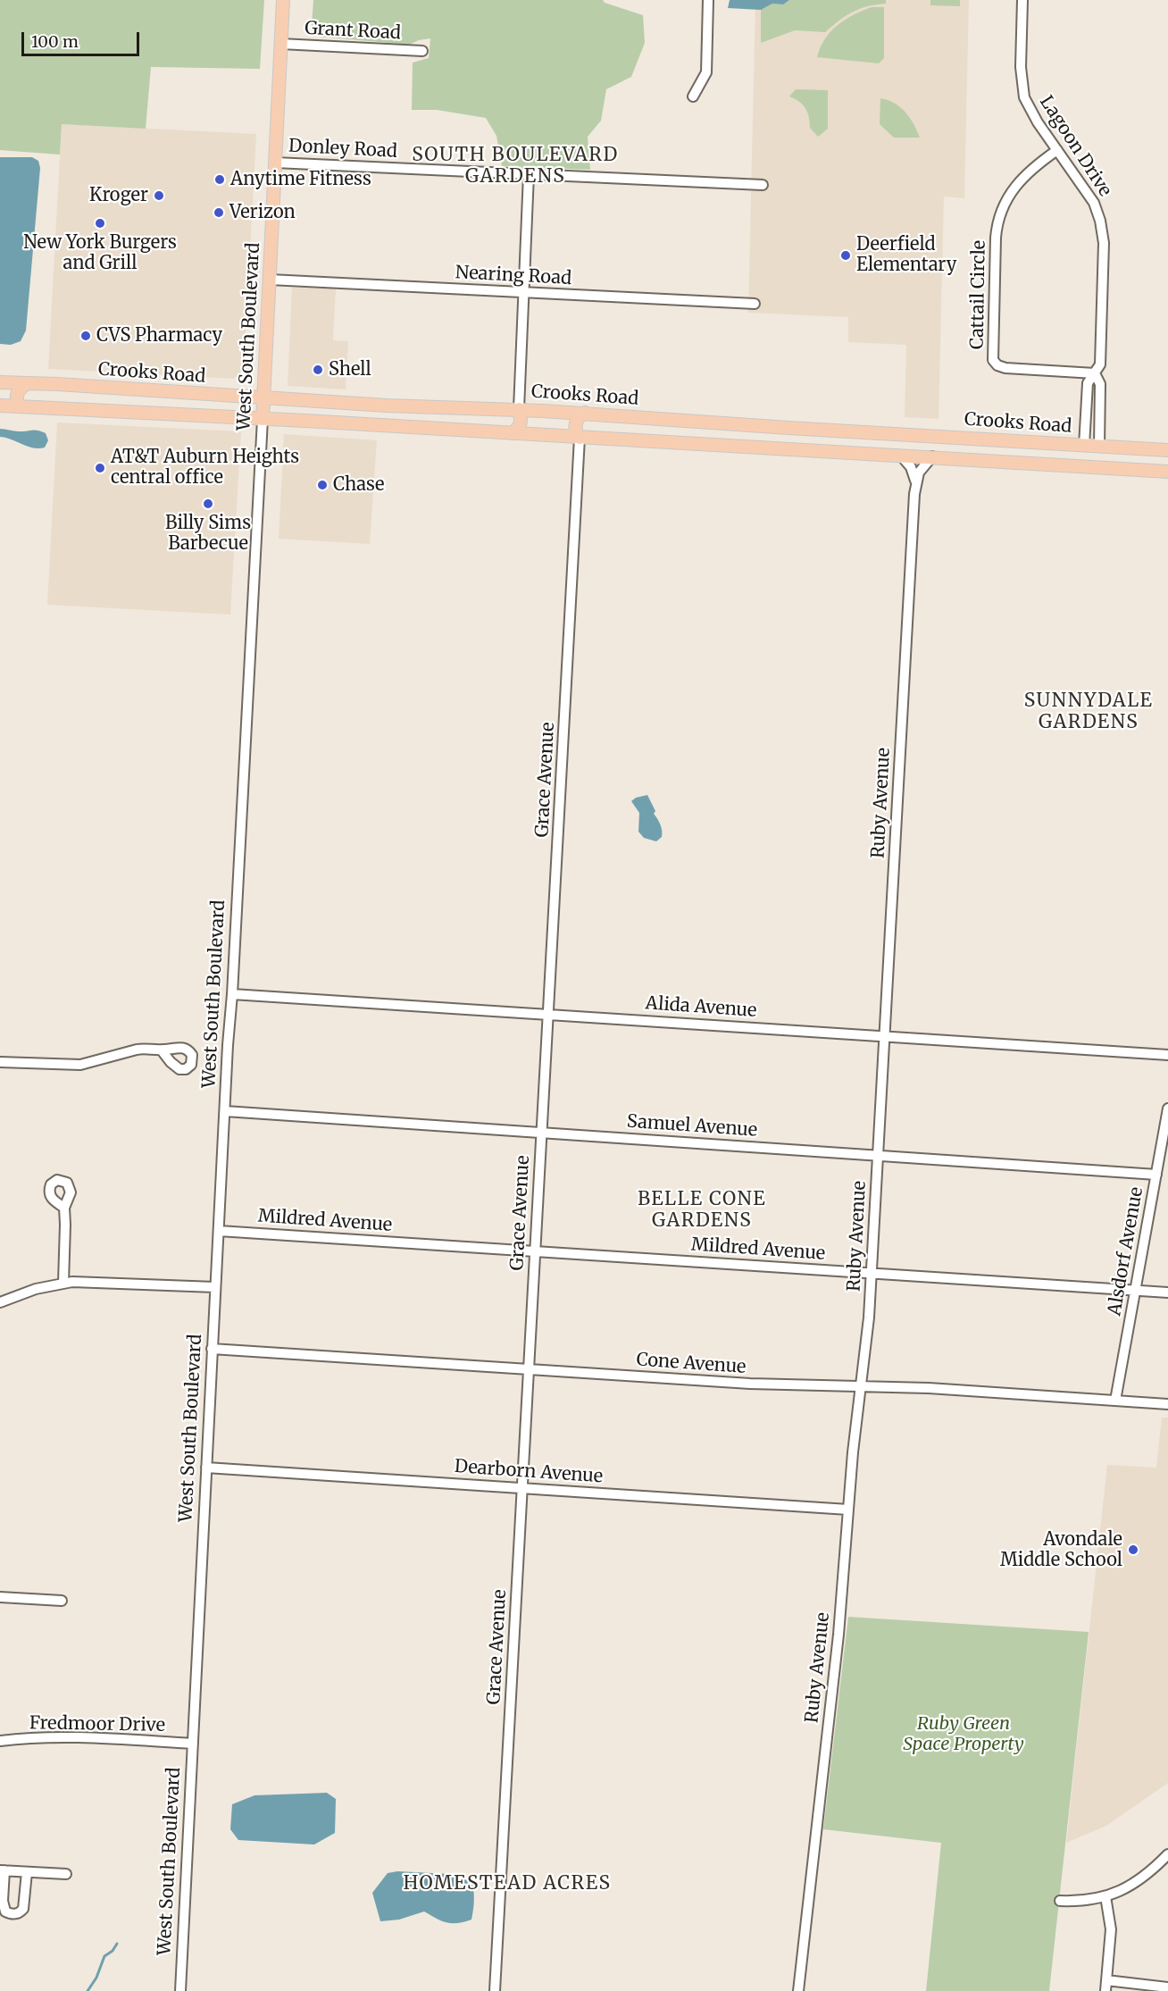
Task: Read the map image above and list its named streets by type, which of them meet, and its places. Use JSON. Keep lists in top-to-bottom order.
{
  "streets": {
    "main road": ["West South Boulevard", "Crooks Road"],
    "street": [
      "Grant Road",
      "Lagoon Drive",
      "Donley Road",
      "Nearing Road",
      "Cattail Circle",
      "Grace Avenue",
      "Ruby Avenue",
      "Alida Avenue",
      "Samuel Avenue",
      "Mildred Avenue",
      "Alsdorf Avenue",
      "Cone Avenue",
      "Dearborn Avenue",
      "Fredmoor Drive"
    ]
  },
  "crossings": [
    ["Grant Road", "West South Boulevard"],
    ["Lagoon Drive", "Cattail Circle"],
    ["Lagoon Drive", "Crooks Road"],
    ["Donley Road", "West South Boulevard"],
    ["Nearing Road", "West South Boulevard"],
    ["West South Boulevard", "Crooks Road"],
    ["West South Boulevard", "Alida Avenue"],
    ["West South Boulevard", "Samuel Avenue"],
    ["West South Boulevard", "Mildred Avenue"],
    ["West South Boulevard", "Cone Avenue"],
    ["West South Boulevard", "Dearborn Avenue"],
    ["West South Boulevard", "Fredmoor Drive"],
    ["Grace Avenue", "Alida Avenue"],
    ["Grace Avenue", "Samuel Avenue"],
    ["Grace Avenue", "Mildred Avenue"],
    ["Grace Avenue", "Cone Avenue"],
    ["Grace Avenue", "Dearborn Avenue"],
    ["Ruby Avenue", "Alida Avenue"],
    ["Ruby Avenue", "Samuel Avenue"],
    ["Ruby Avenue", "Mildred Avenue"],
    ["Ruby Avenue", "Cone Avenue"],
    ["Ruby Avenue", "Dearborn Avenue"],
    ["Samuel Avenue", "Alsdorf Avenue"],
    ["Mildred Avenue", "Alsdorf Avenue"],
    ["Alsdorf Avenue", "Cone Avenue"]
  ],
  "districts": [
    "SOUTH BOULEVARD GARDENS",
    "SUNNYDALE GARDENS",
    "BELLE CONE GARDENS",
    "HOMESTEAD ACRES"
  ],
  "parks": ["Ruby Green Space Property"],
  "places": [
    "Anytime Fitness",
    "Kroger",
    "Verizon",
    "New York Burgers and Grill",
    "Deerfield Elementary",
    "CVS Pharmacy",
    "Shell",
    "AT&T Auburn Heights central office",
    "Chase",
    "Billy Sims Barbecue",
    "Avondale Middle School"
  ],
  "scale_bar": "100 m"
}
